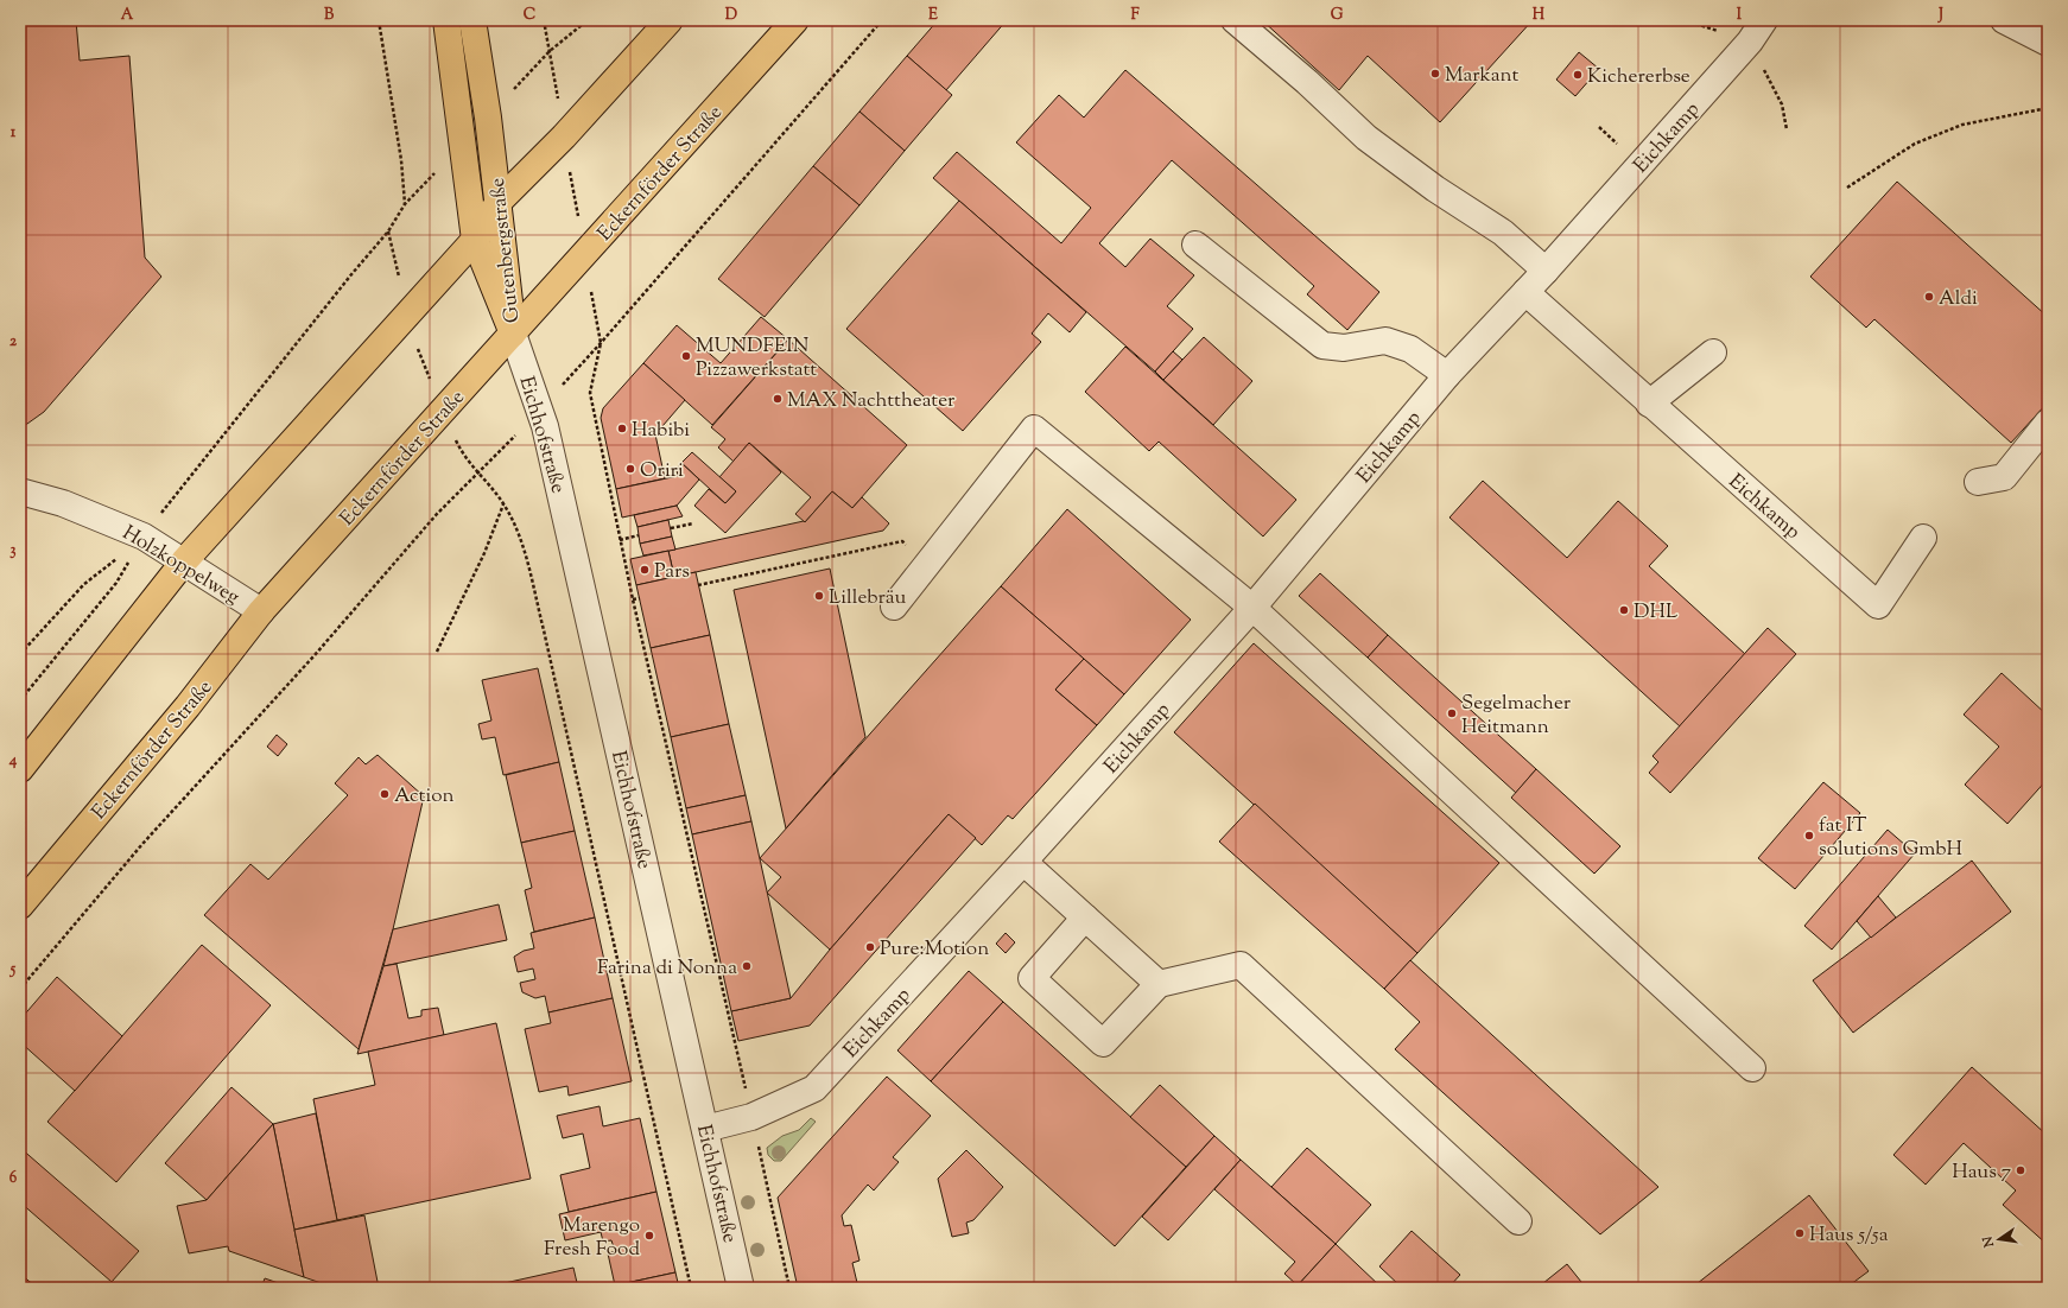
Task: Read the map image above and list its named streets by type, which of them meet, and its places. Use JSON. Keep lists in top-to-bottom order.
{
  "streets": {
    "main road": ["Eckernförder Straße", "Gutenbergstraße"],
    "street": ["Eichkamp", "Eichhofstraße", "Holzkoppelweg"]
  },
  "crossings": [
    ["Eichkamp", "Eichhofstraße"],
    ["Eckernförder Straße", "Gutenbergstraße"],
    ["Eckernförder Straße", "Eichhofstraße"],
    ["Eckernförder Straße", "Holzkoppelweg"],
    ["Gutenbergstraße", "Eichhofstraße"]
  ],
  "places": [
    "Markant",
    "Kichererbse",
    "Aldi",
    "MUNDFEIN Pizzawerkstatt",
    "MAX Nachttheater",
    "Habibi",
    "Oriri",
    "Pars",
    "Lillebräu",
    "DHL",
    "Segelmacher Heitmann",
    "Action",
    "fat IT solutions GmbH",
    "Pure:Motion",
    "Farina di Nonna",
    "Haus 7",
    "Haus 5/5a",
    "Marengo Fresh Food"
  ],
  "north": "left",
  "grid": {
    "columns": [
      "A",
      "B",
      "C",
      "D",
      "E",
      "F",
      "G",
      "H",
      "I",
      "J"
    ],
    "rows": [
      "1",
      "2",
      "3",
      "4",
      "5",
      "6"
    ]
  }
}
